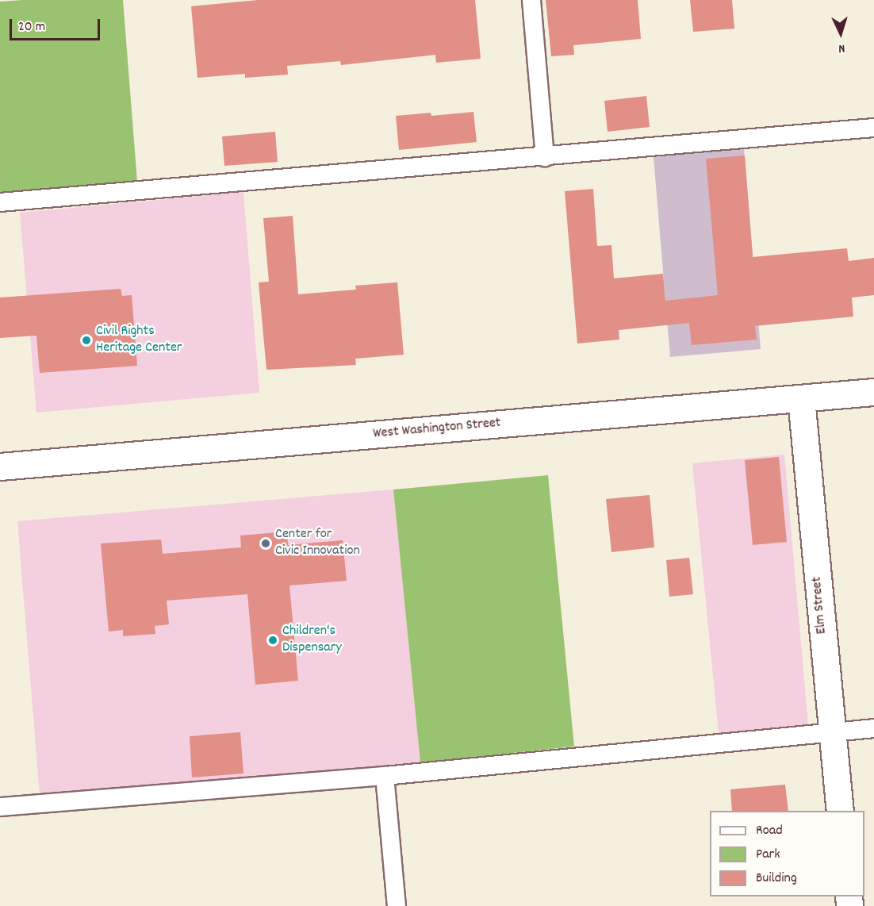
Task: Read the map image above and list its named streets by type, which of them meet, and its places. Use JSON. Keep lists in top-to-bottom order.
{
  "streets": {
    "street": ["West Washington Street", "Elm Street"]
  },
  "crossings": [
    ["West Washington Street", "Elm Street"]
  ],
  "places": ["Civil Rights Heritage Center", "Center for Civic Innovation", "Children's Dispensary"],
  "legend": ["Road", "Park", "Building"],
  "scale_bar": "20 m",
  "north": "bottom"
}
